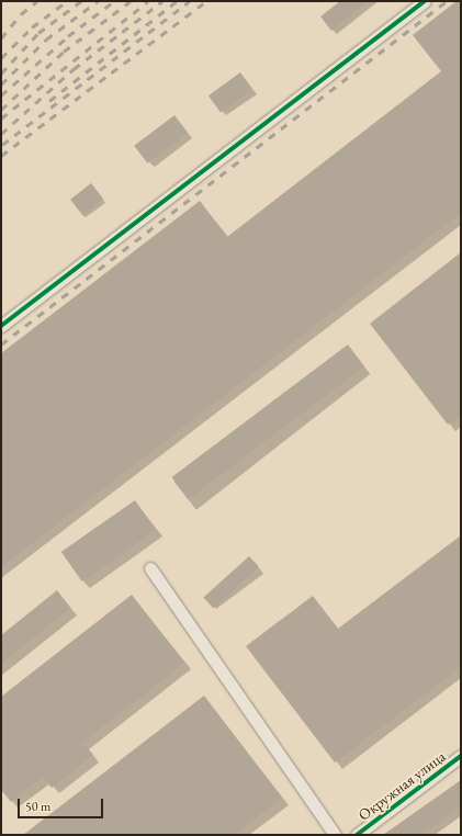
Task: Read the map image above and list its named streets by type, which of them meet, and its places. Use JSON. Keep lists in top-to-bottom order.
{
  "streets": {
    "street": ["Окружная улица"]
  },
  "scale_bar": "50 m"
}
